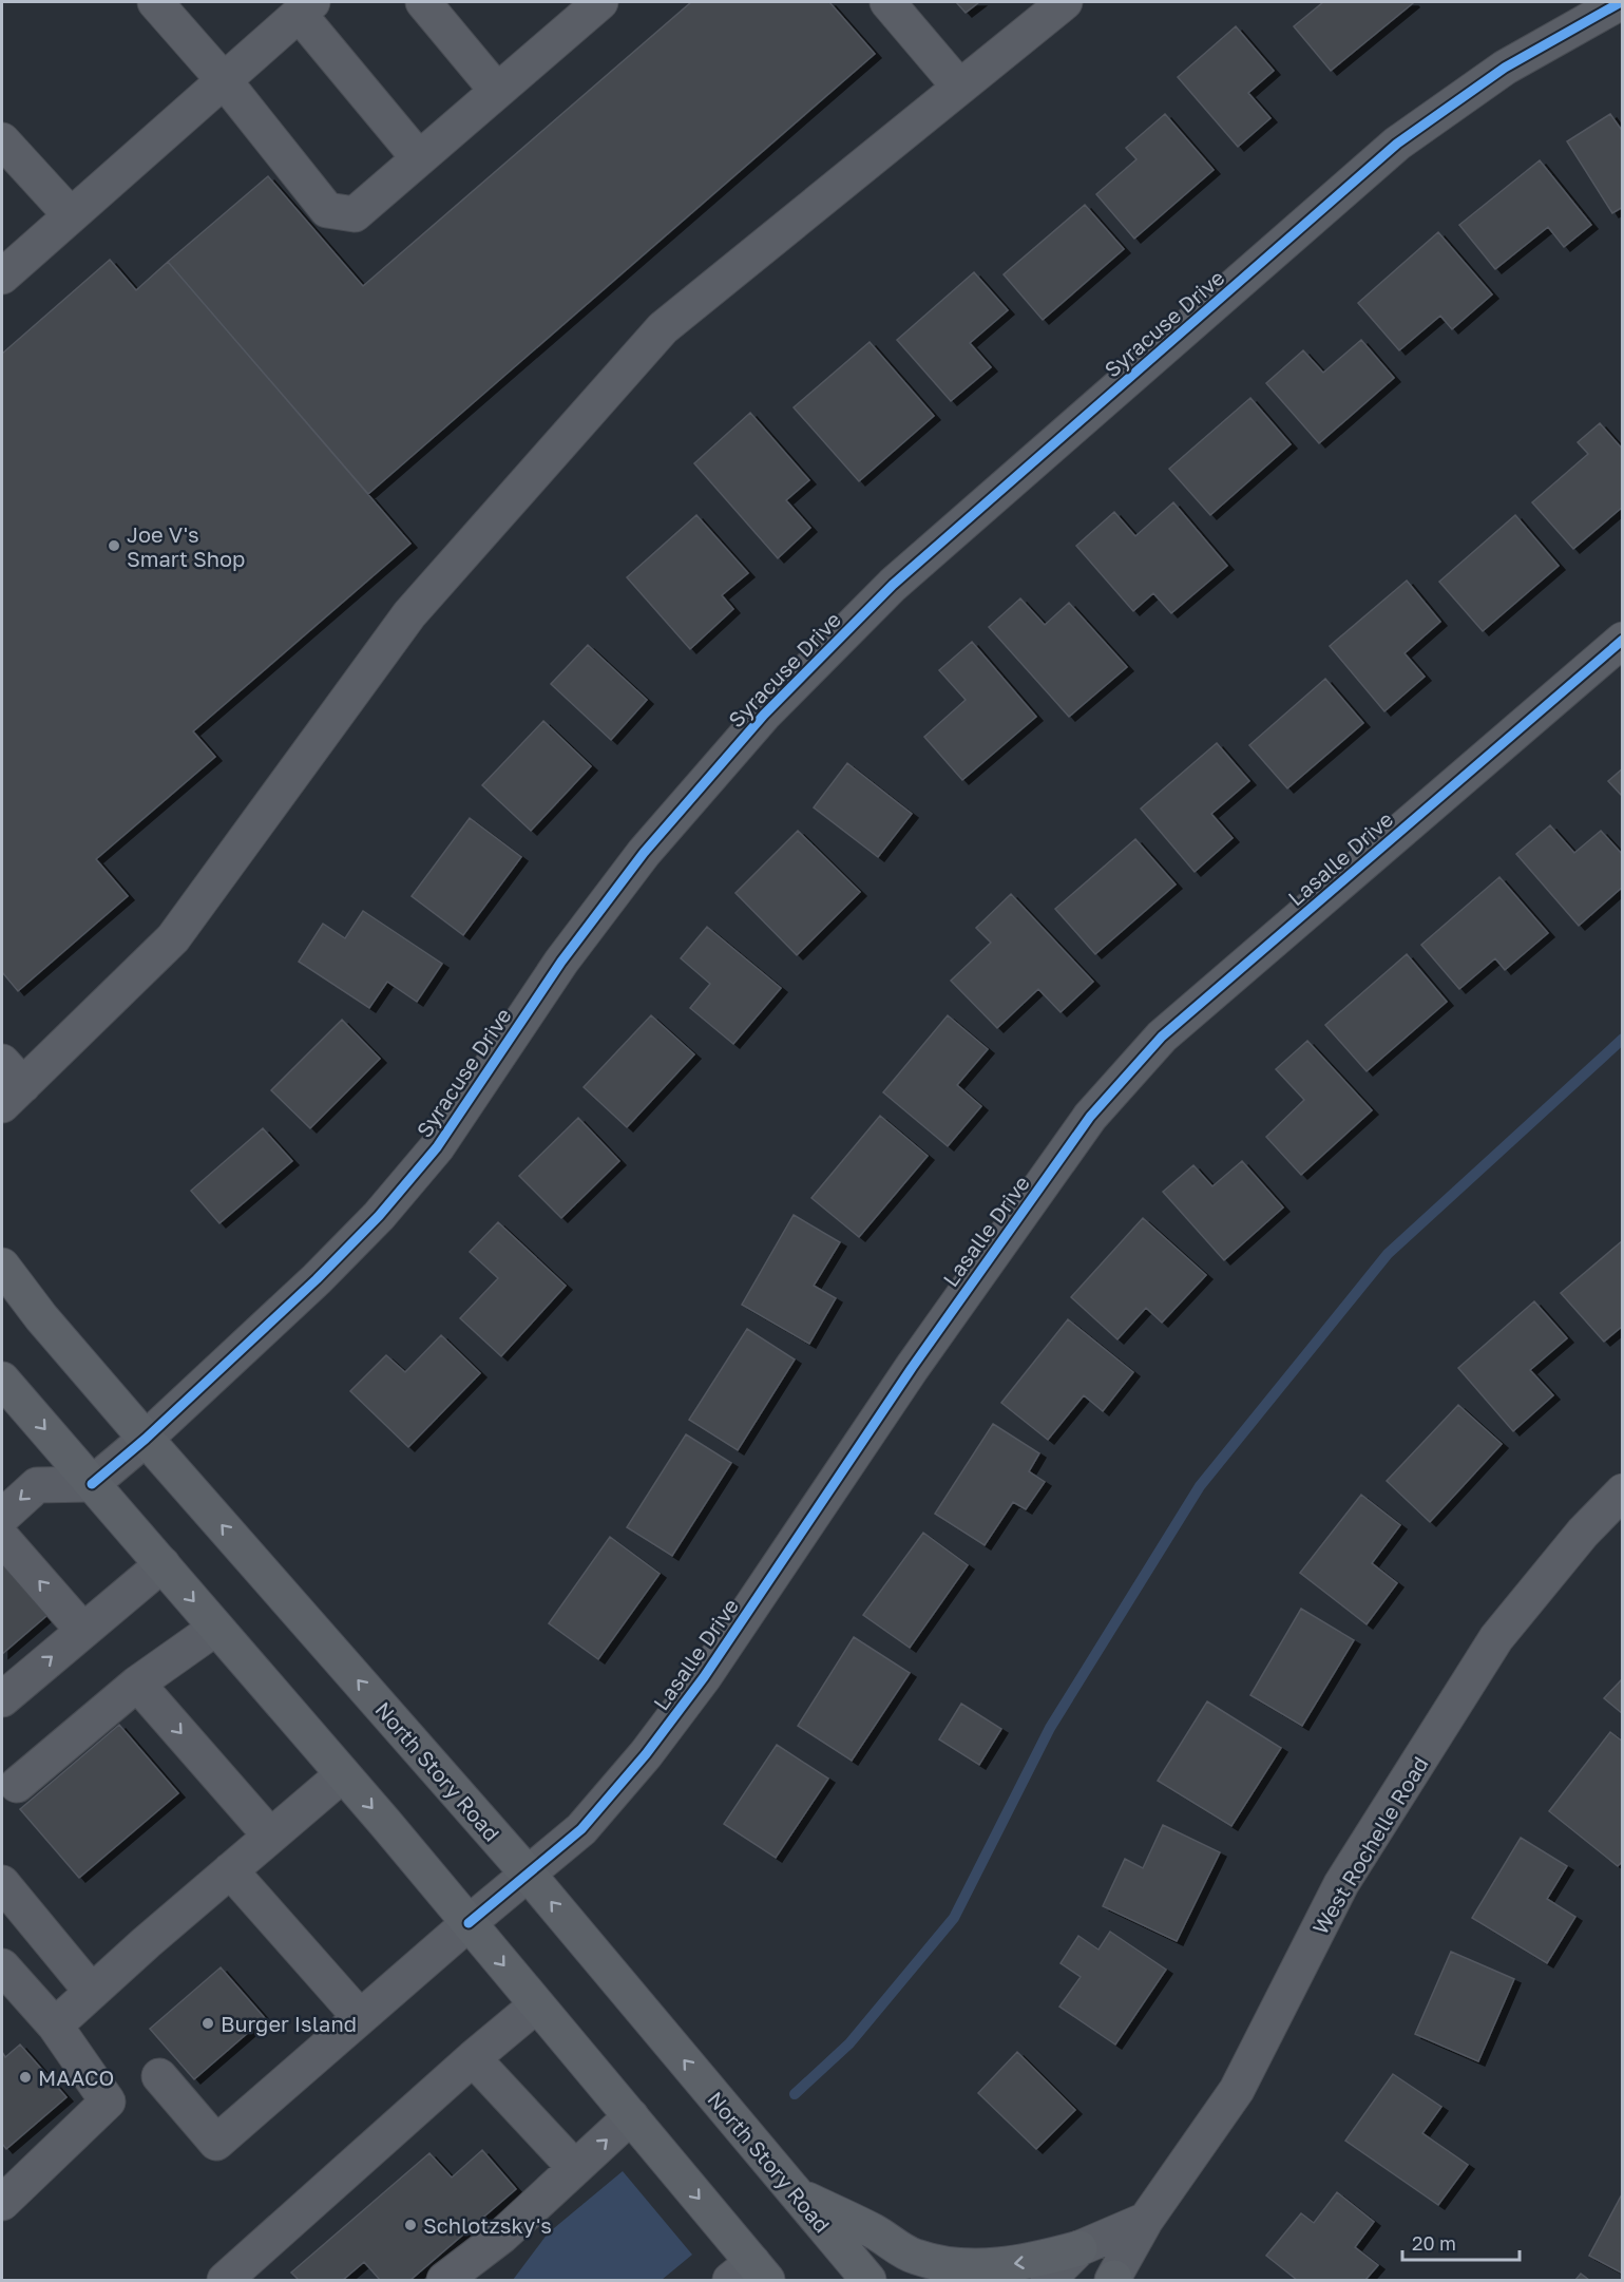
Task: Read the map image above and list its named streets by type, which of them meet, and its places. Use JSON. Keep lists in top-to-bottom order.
{
  "streets": {
    "main road": ["North Story Road"],
    "street": ["Syracuse Drive", "Lasalle Drive", "West Rochelle Road"]
  },
  "crossings": [
    ["Syracuse Drive", "North Story Road"],
    ["Lasalle Drive", "North Story Road"]
  ],
  "places": [
    "Joe V's Smart Shop",
    "Burger Island",
    "MAACO",
    "Schlotzsky's"
  ],
  "scale_bar": "20 m"
}
